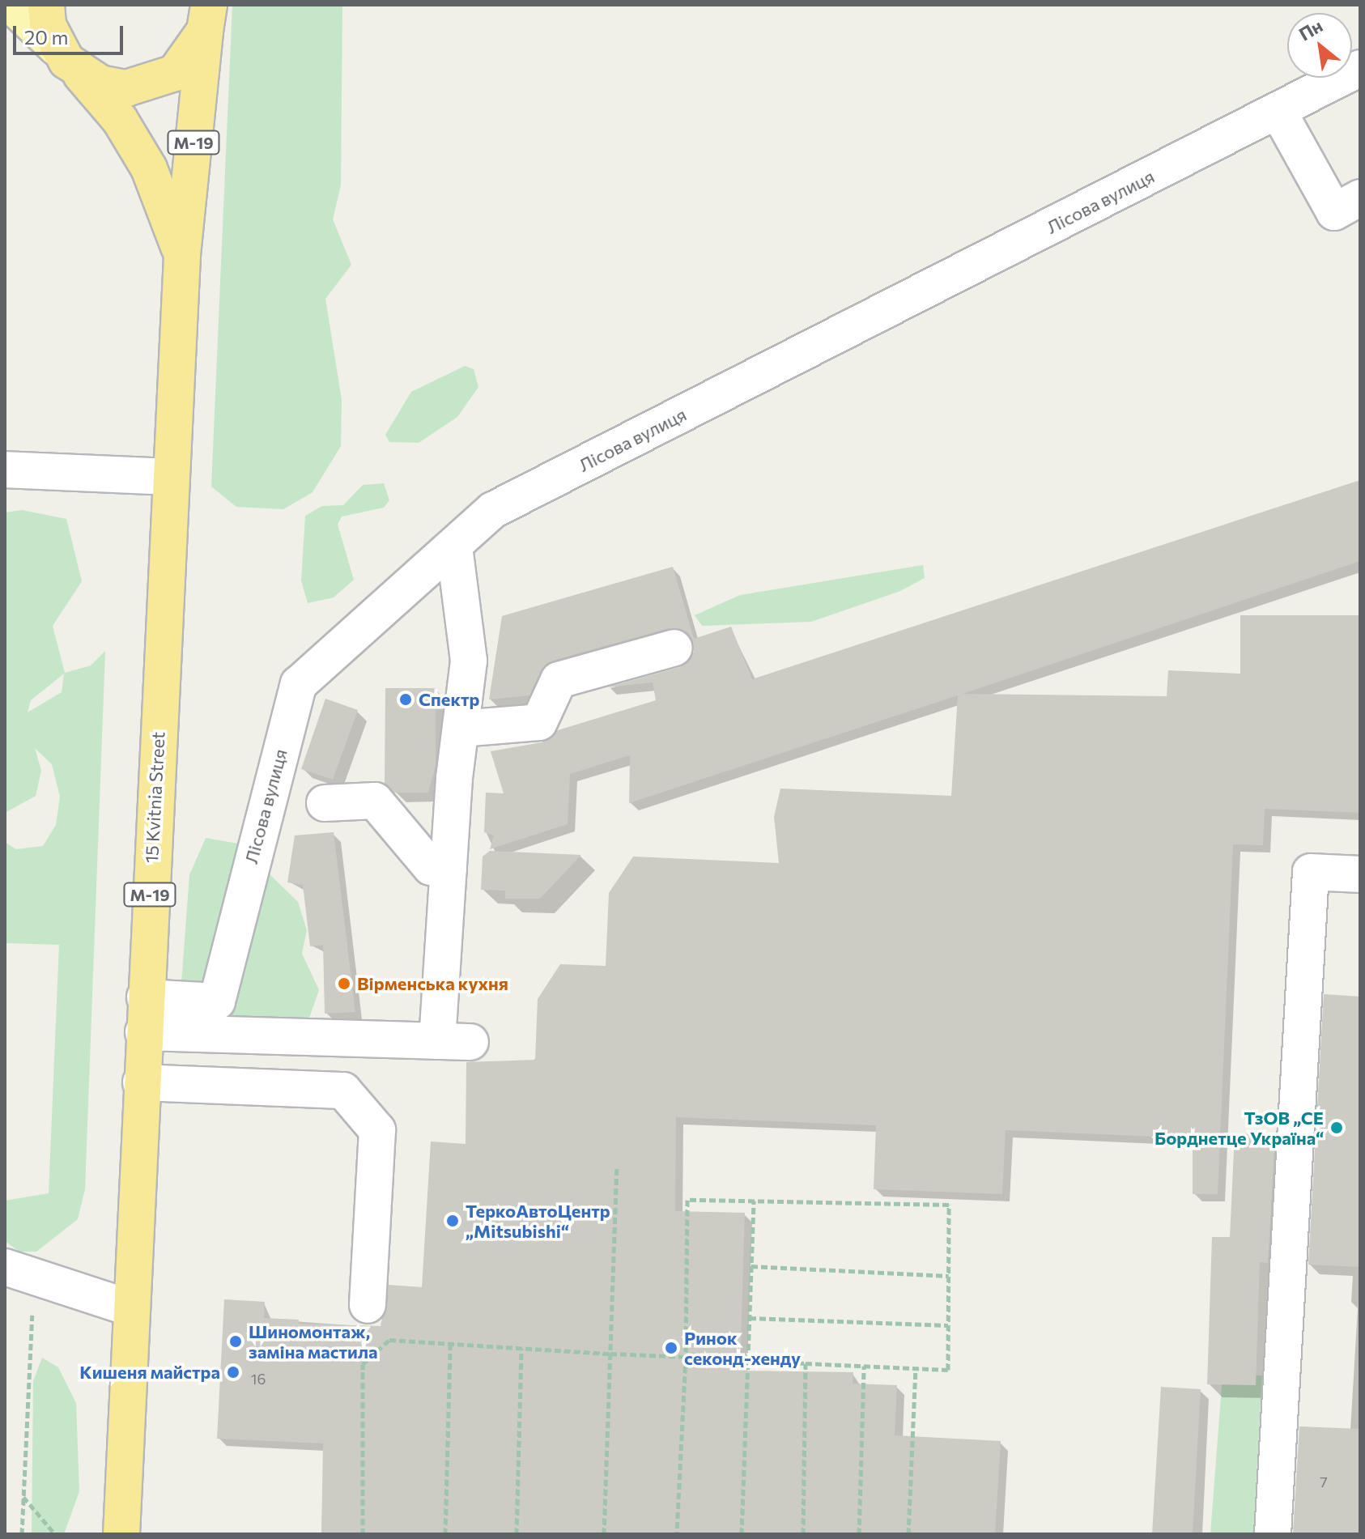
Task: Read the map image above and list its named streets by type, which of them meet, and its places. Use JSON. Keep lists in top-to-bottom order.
{
  "streets": {
    "highway": ["М-19", "15 Kvitnia Street"],
    "street": ["Лісова вулиця"]
  },
  "crossings": [
    ["М-19", "15 Kvitnia Street"],
    ["Лісова вулиця", "15 Kvitnia Street"]
  ],
  "places": [
    "Спектр",
    "Вірменська кухня",
    "ТзОВ „СЕ Борднетце Україна“",
    "ТеркоАвтоЦентр „Mitsubishi“",
    "Шиномонтаж, заміна мастила",
    "Ринок секонд-хенду",
    "Кишеня майстра"
  ],
  "house_numbers": ["16", "7"],
  "scale_bar": "20 m",
  "north": "top left"
}
